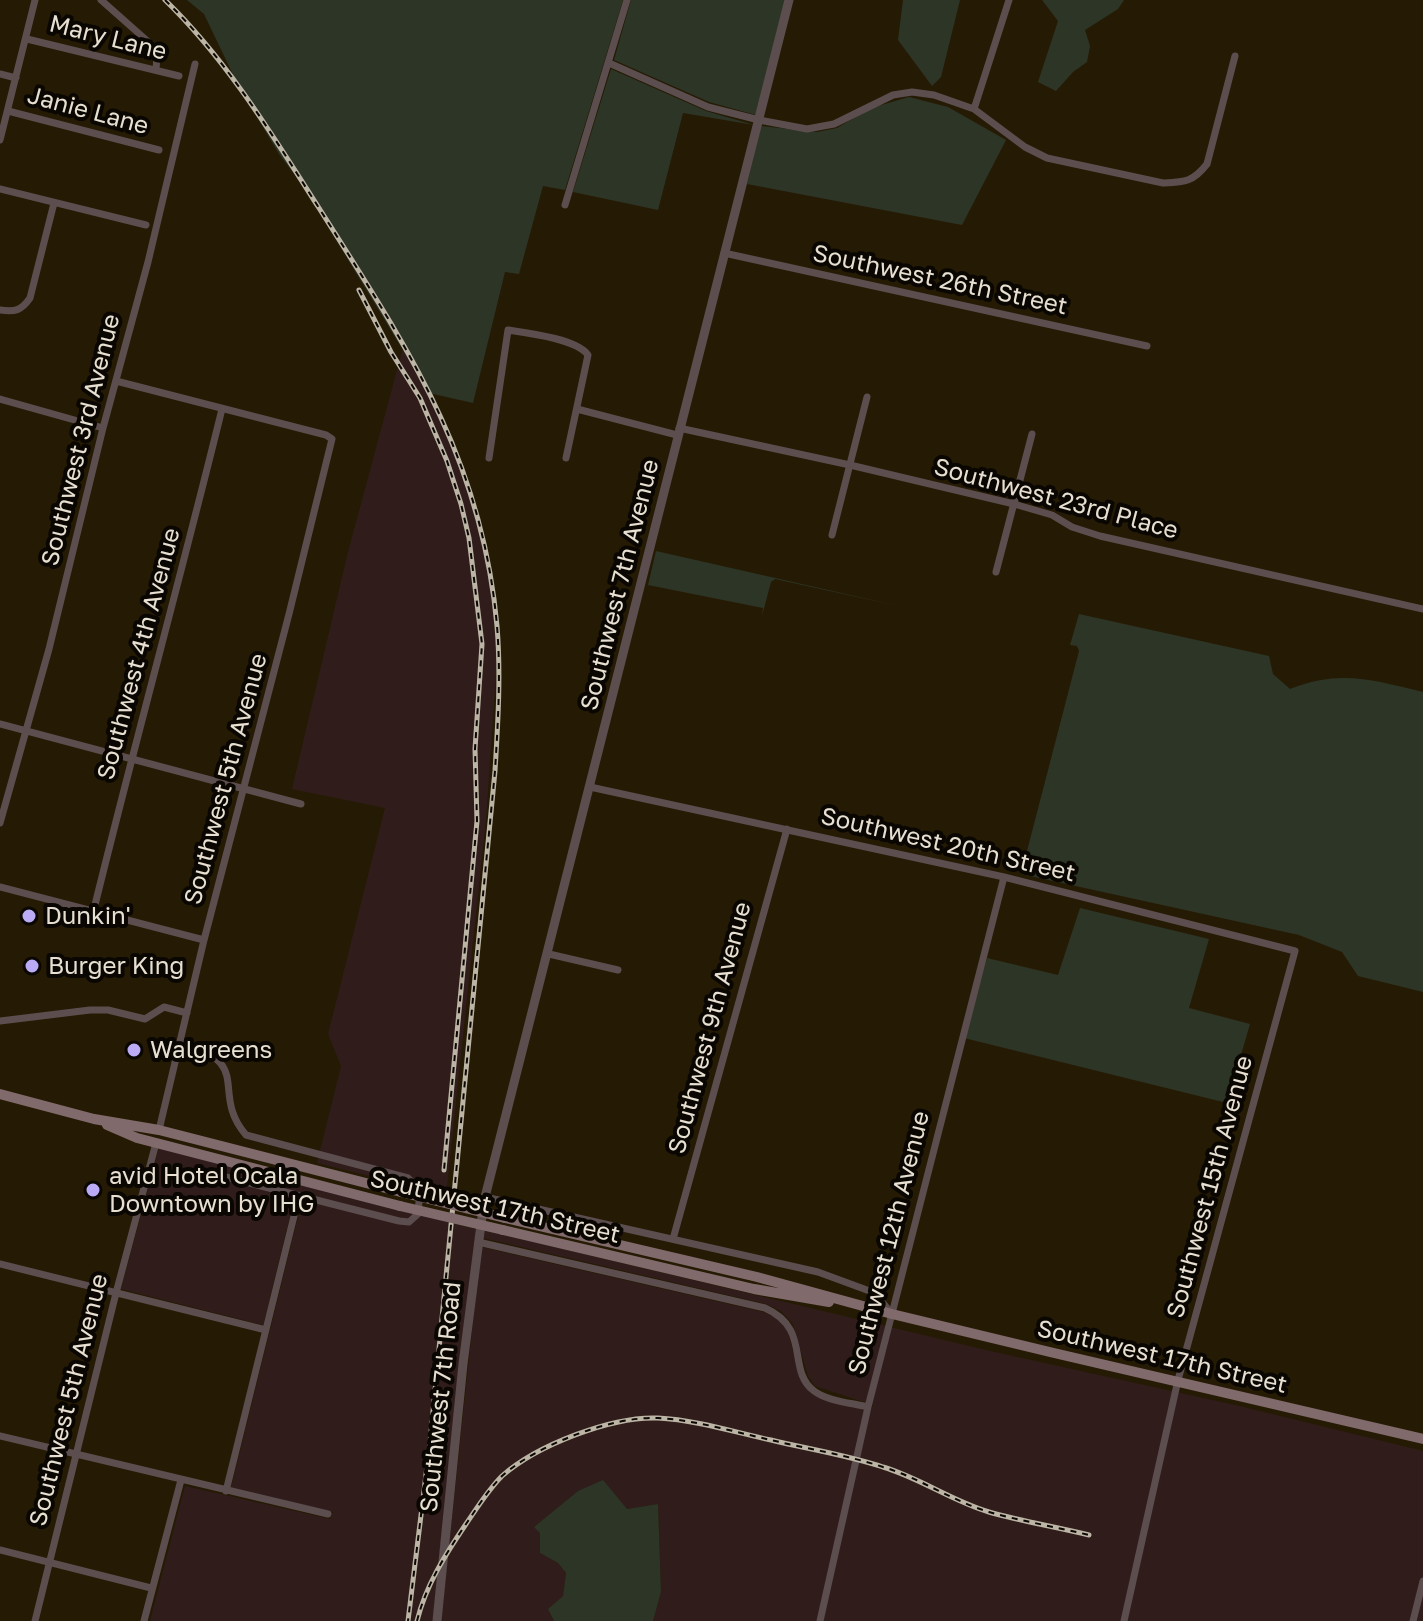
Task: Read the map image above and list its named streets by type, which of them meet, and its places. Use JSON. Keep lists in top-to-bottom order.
{
  "streets": {
    "main road": ["Southwest 17th Street"],
    "street": [
      "Mary Lane",
      "Janie Lane",
      "Southwest 26th Street",
      "Southwest 3rd Avenue",
      "Southwest 23rd Place",
      "Southwest 7th Avenue",
      "Southwest 4th Avenue",
      "Southwest 5th Avenue",
      "Southwest 20th Street",
      "Southwest 9th Avenue",
      "Southwest 15th Avenue",
      "Southwest 12th Avenue",
      "Southwest 7th Road"
    ]
  },
  "crossings": [
    ["Southwest 26th Street", "Southwest 7th Avenue"],
    ["Southwest 23rd Place", "Southwest 7th Avenue"],
    ["Southwest 7th Avenue", "Southwest 20th Street"],
    ["Southwest 7th Avenue", "Southwest 7th Road"],
    ["Southwest 4th Avenue", "Southwest 5th Avenue"],
    ["Southwest 5th Avenue", "Southwest 17th Street"],
    ["Southwest 20th Street", "Southwest 9th Avenue"],
    ["Southwest 20th Street", "Southwest 15th Avenue"],
    ["Southwest 20th Street", "Southwest 12th Avenue"],
    ["Southwest 15th Avenue", "Southwest 17th Street"],
    ["Southwest 17th Street", "Southwest 12th Avenue"]
  ],
  "places": [
    "Dunkin'",
    "Burger King",
    "Walgreens",
    "avid Hotel Ocala Downtown by IHG"
  ]
}
